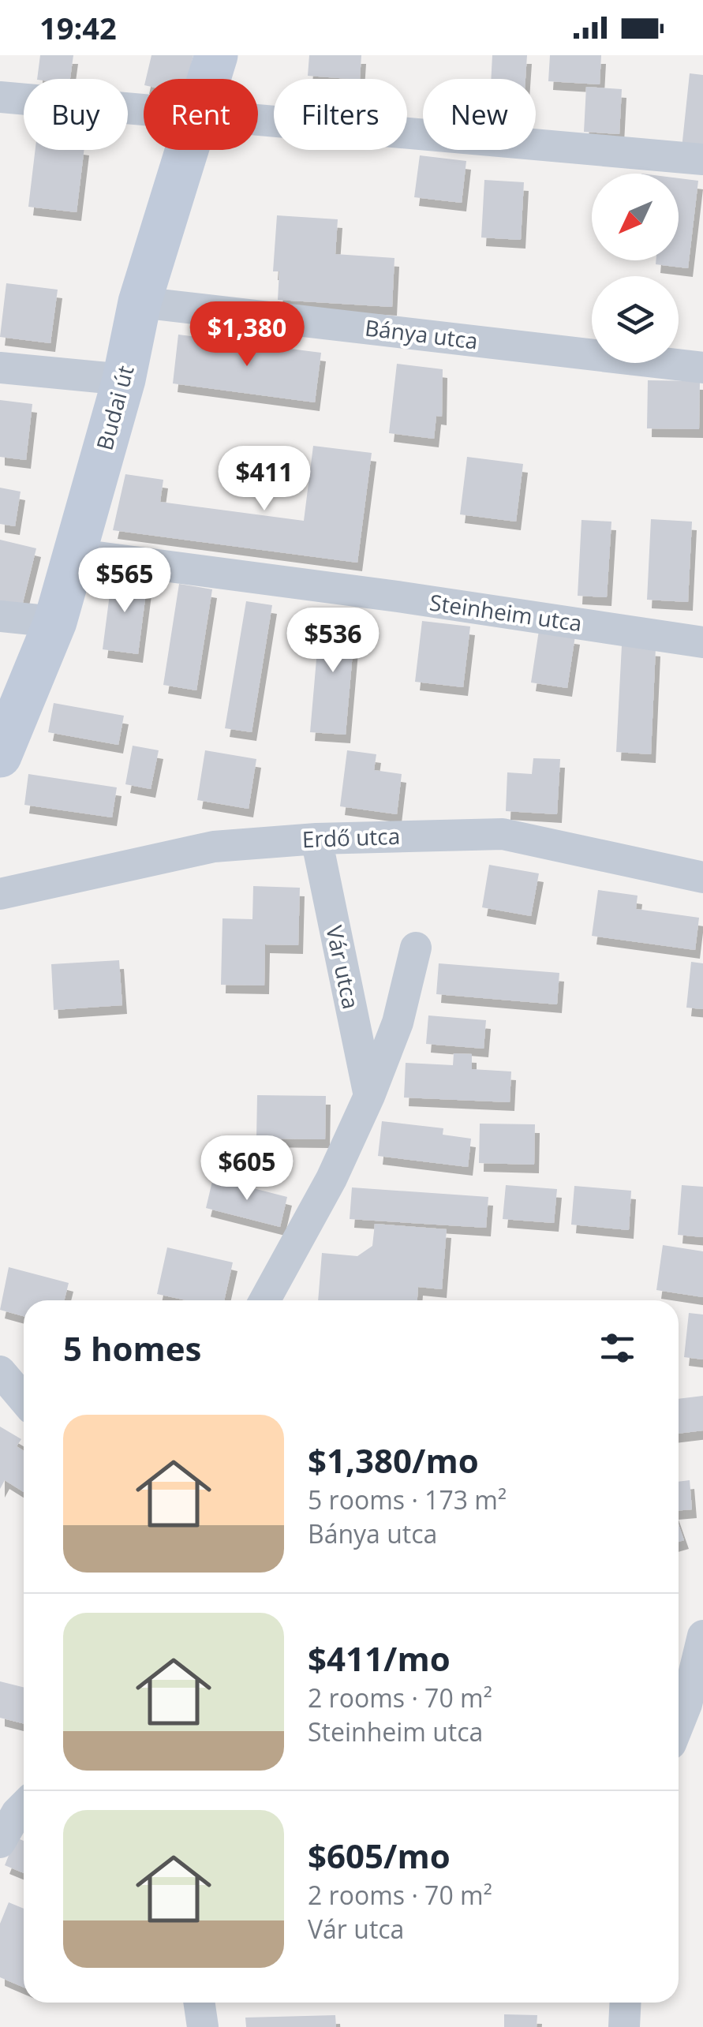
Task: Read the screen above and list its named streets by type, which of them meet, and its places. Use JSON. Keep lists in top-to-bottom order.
{
  "streets": {
    "street": [
      "Bánya utca",
      "Budai út",
      "Steinheim utca",
      "Erdő utca",
      "Vár utca"
    ]
  },
  "crossings": [
    ["Bánya utca", "Budai út"],
    ["Budai út", "Steinheim utca"],
    ["Erdő utca", "Vár utca"]
  ],
  "north": "bottom left",
  "page": {
    "status": "19:42",
    "chip": [
      "Buy",
      "Rent",
      "Filters",
      "New"
    ],
    "price": [
      "$1,380",
      "$411",
      "$565",
      "$536",
      "$605"
    ],
    "heading": "5 homes",
    "list": [
      {
        "name": "$1,380/mo",
        "note": "5 rooms · 173 m² · Bánya utca"
      },
      {
        "name": "$411/mo",
        "note": "2 rooms · 70 m² · Steinheim utca"
      },
      {
        "name": "$605/mo",
        "note": "2 rooms · 70 m² · Vár utca"
      }
    ]
  }
}
